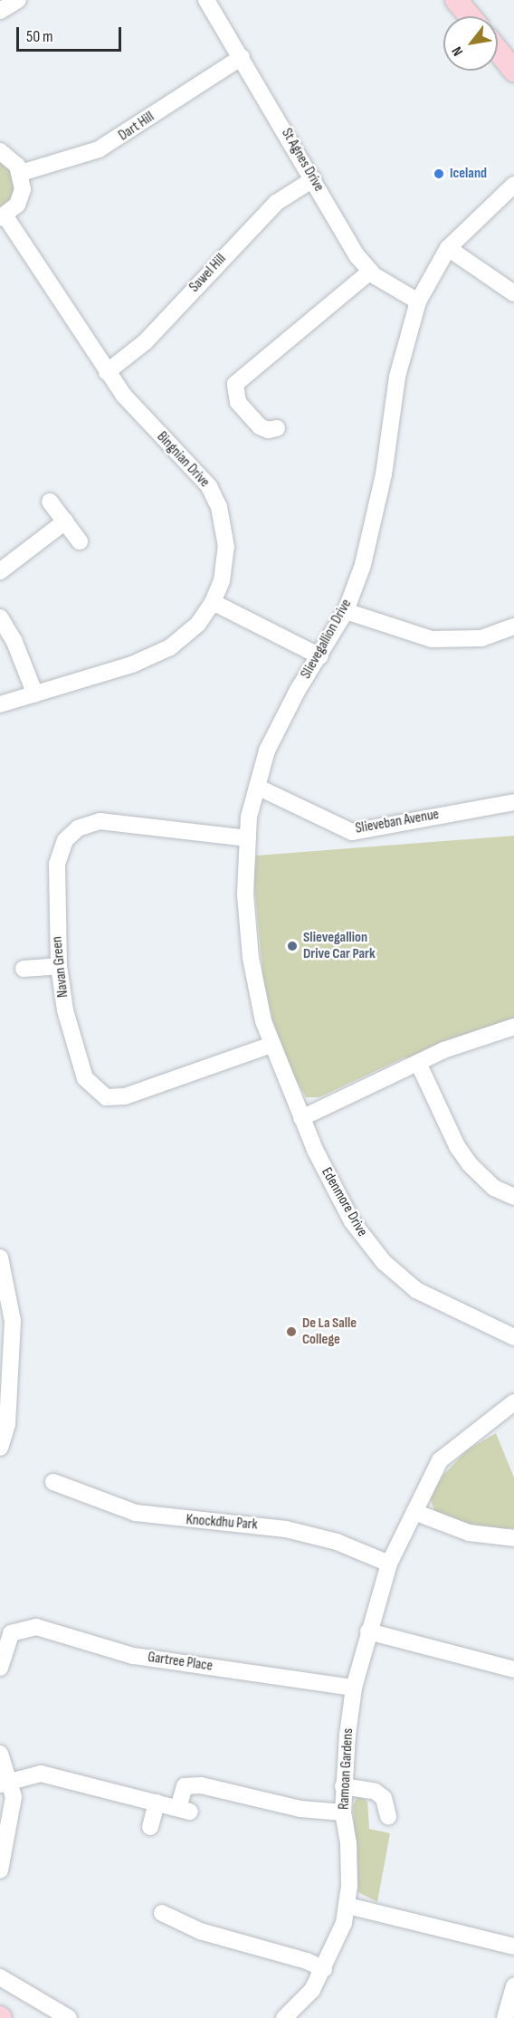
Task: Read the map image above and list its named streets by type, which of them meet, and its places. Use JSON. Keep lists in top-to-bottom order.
{
  "streets": {
    "street": [
      "Dart Hill",
      "St Agnes Drive",
      "Sawel Hill",
      "Bingnian Drive",
      "Slievegallion Drive",
      "Slieveban Avenue",
      "Navan Green",
      "Edenmore Drive",
      "Knockdhu Park",
      "Gartree Place",
      "Ramoan Gardens"
    ]
  },
  "crossings": [
    ["Dart Hill", "St Agnes Drive"],
    ["St Agnes Drive", "Sawel Hill"],
    ["St Agnes Drive", "Slievegallion Drive"],
    ["Sawel Hill", "Bingnian Drive"],
    ["Slievegallion Drive", "Slieveban Avenue"],
    ["Slievegallion Drive", "Navan Green"],
    ["Slievegallion Drive", "Edenmore Drive"],
    ["Knockdhu Park", "Ramoan Gardens"],
    ["Gartree Place", "Ramoan Gardens"]
  ],
  "places": ["Iceland", "Slievegallion Drive Car Park", "De La Salle College"],
  "scale_bar": "50 m",
  "north": "bottom left"
}
